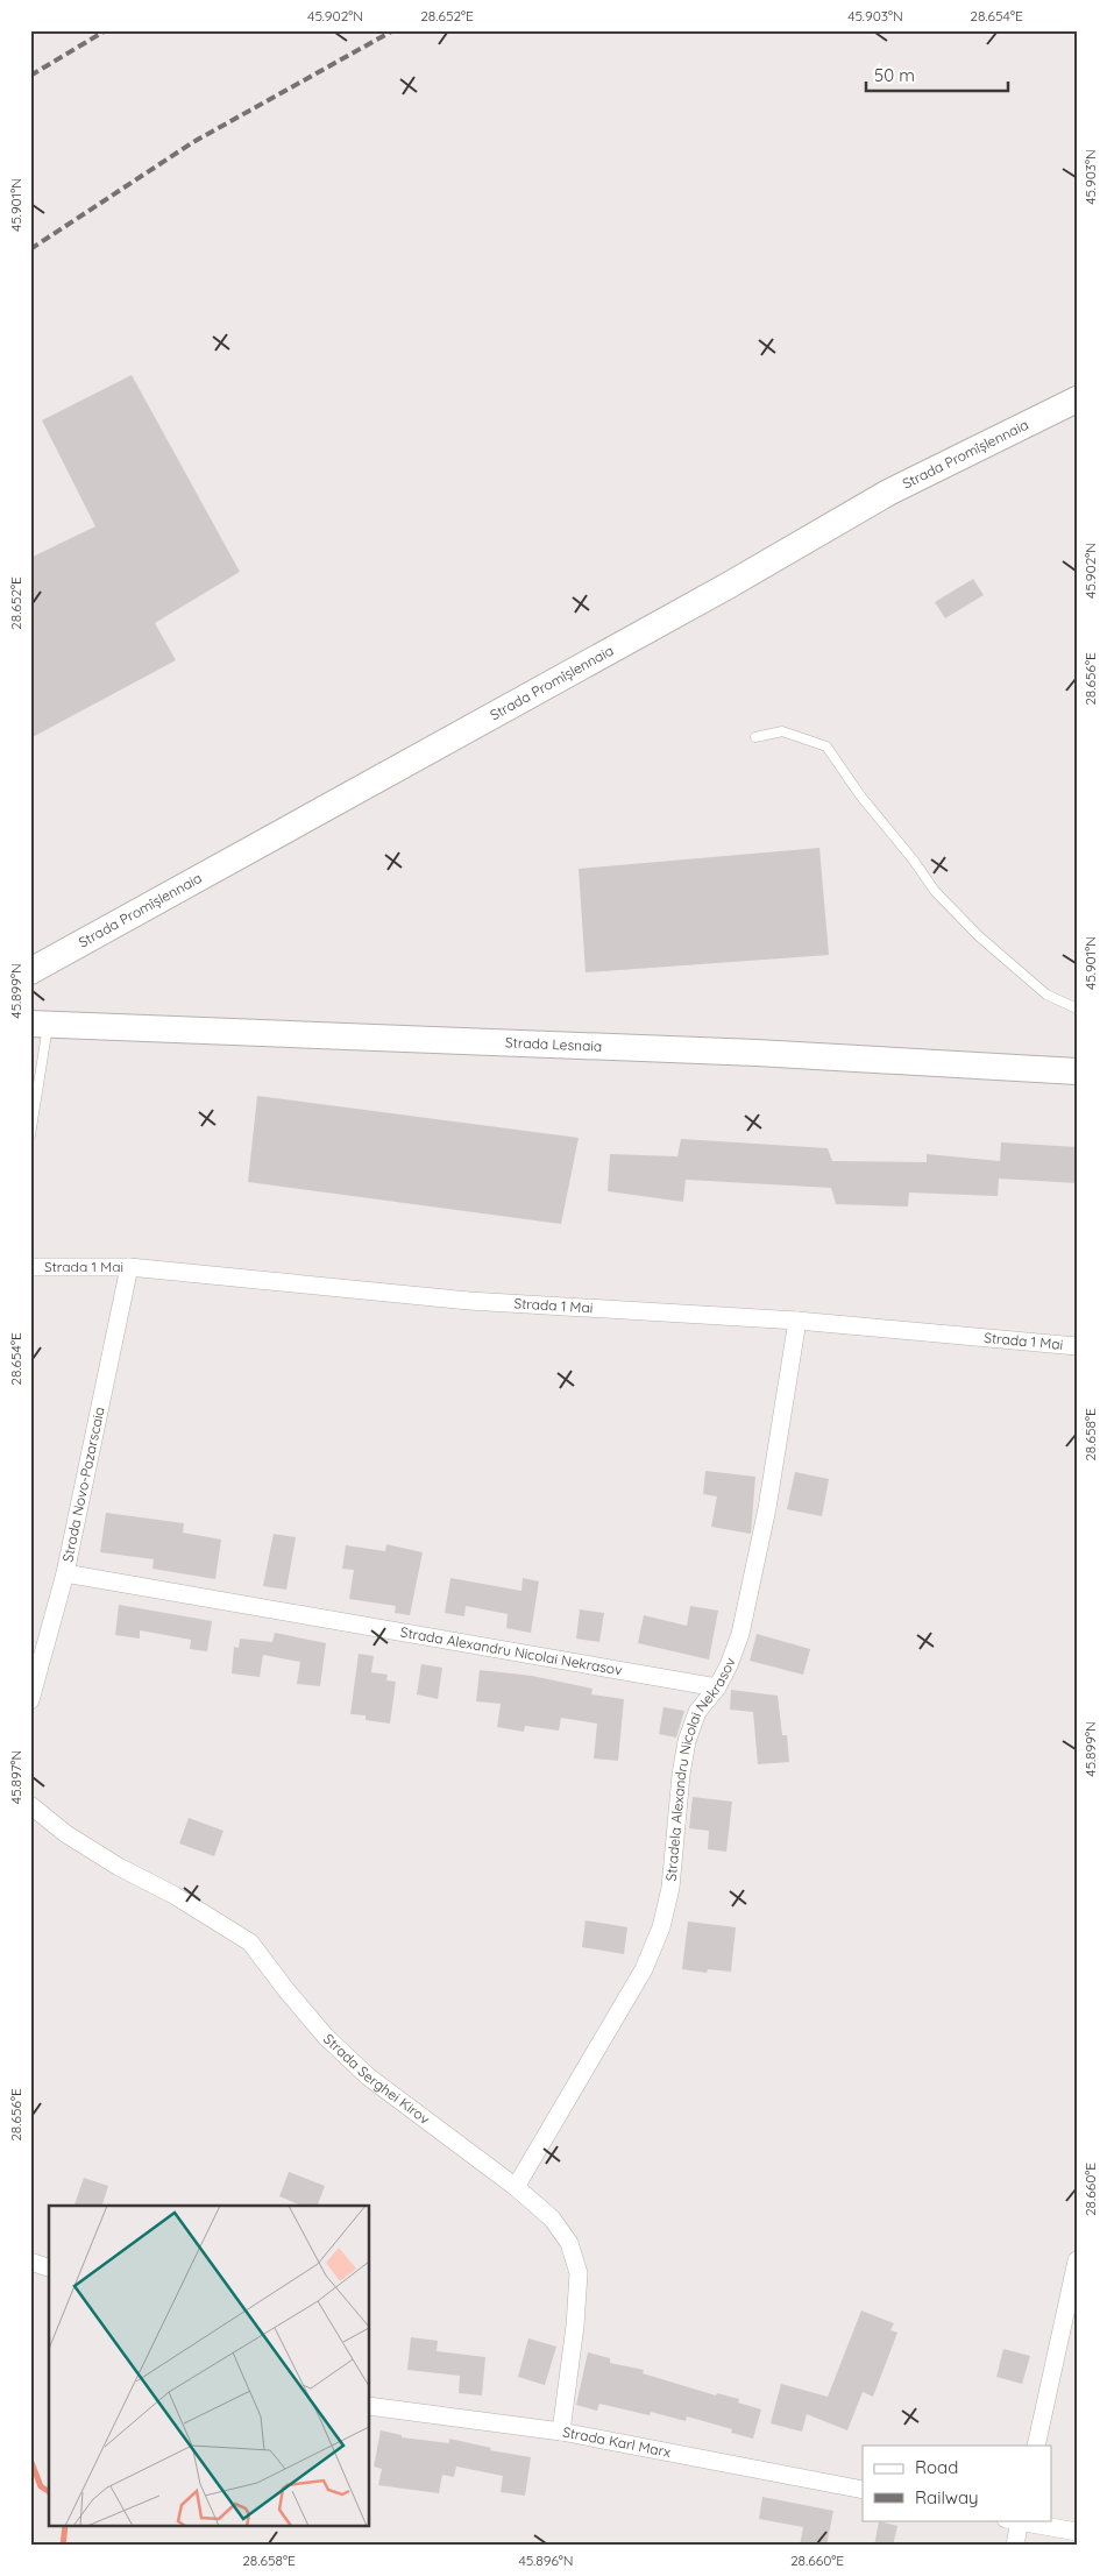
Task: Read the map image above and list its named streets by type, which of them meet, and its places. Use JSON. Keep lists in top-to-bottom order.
{
  "streets": {
    "street": [
      "Strada Promîșlennaia",
      "Strada Lesnaia",
      "Strada 1 Mai",
      "Strada Novo-Pazarscaia",
      "Strada Alexandru Nicolai Nekrasov",
      "Stradela Alexandru Nicolai Nekrasov",
      "Strada Serghei Kirov",
      "Strada Karl Marx"
    ]
  },
  "crossings": [
    ["Strada 1 Mai", "Strada Novo-Pazarscaia"],
    ["Strada 1 Mai", "Stradela Alexandru Nicolai Nekrasov"],
    ["Strada Novo-Pazarscaia", "Strada Alexandru Nicolai Nekrasov"],
    ["Strada Alexandru Nicolai Nekrasov", "Stradela Alexandru Nicolai Nekrasov"],
    ["Stradela Alexandru Nicolai Nekrasov", "Strada Serghei Kirov"],
    ["Strada Serghei Kirov", "Strada Karl Marx"]
  ],
  "legend": ["Road", "Railway"],
  "scale_bar": "50 m",
  "coordinates": [
    "45.902°N",
    "28.652°E",
    "45.903°N",
    "28.654°E",
    "45.901°N",
    "28.656°E",
    "45.899°N",
    "28.658°E",
    "45.897°N",
    "28.660°E",
    "45.896°N"
  ]
}
